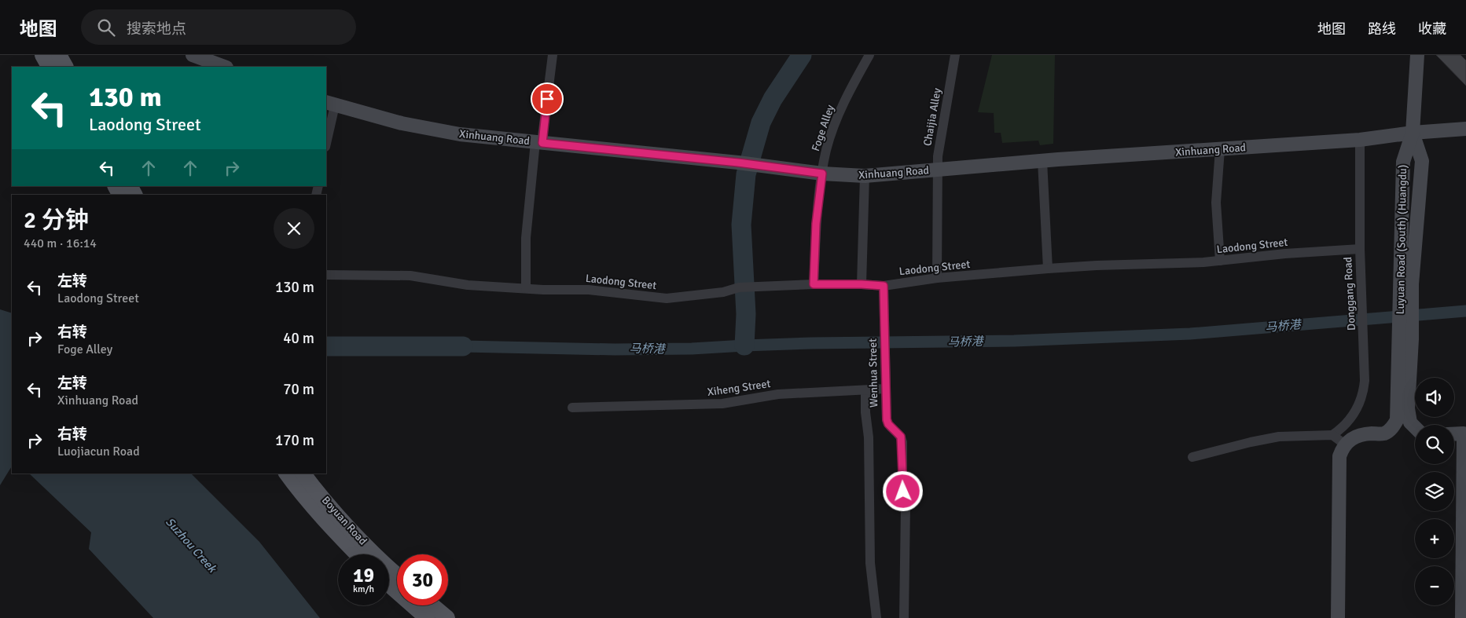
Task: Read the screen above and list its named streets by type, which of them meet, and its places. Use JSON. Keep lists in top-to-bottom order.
{
  "streets": {
    "main road": ["Boyuan Road"],
    "street": [
      "Chaijia Alley",
      "Foge Alley",
      "Xinhuang Road",
      "Luyuan Road (South) (Huangdu)",
      "Laodong Street",
      "Donggang Road",
      "Wenhua Street",
      "Xiheng Street"
    ]
  },
  "crossings": [
    ["Chaijia Alley", "Xinhuang Road"],
    ["Chaijia Alley", "Laodong Street"],
    ["Foge Alley", "Xinhuang Road"],
    ["Foge Alley", "Laodong Street"],
    ["Xinhuang Road", "Luyuan Road (South) (Huangdu)"],
    ["Xinhuang Road", "Donggang Road"],
    ["Laodong Street", "Donggang Road"],
    ["Laodong Street", "Wenhua Street"],
    ["Wenhua Street", "Xiheng Street"]
  ],
  "water": ["马桥港", "Suzhou Creek"],
  "page": {
    "header": "地图",
    "search": "搜索地点",
    "nav": ["地图", "路线", "收藏"],
    "turn": ["130 m", "Laodong Street"],
    "heading": ["2 分钟", "440 m · 16:14"],
    "list": [
      {
        "name": "左转",
        "note": "Laodong Street",
        "value": "130 m"
      },
      {
        "name": "右转",
        "note": "Foge Alley",
        "value": "40 m"
      },
      {
        "name": "左转",
        "note": "Xinhuang Road",
        "value": "70 m"
      },
      {
        "name": "右转",
        "note": "Luojiacun Road",
        "value": "170 m"
      }
    ],
    "map_buttons": ["+", "−"],
    "speed": "19 km/h",
    "limit": "30"
  }
}
